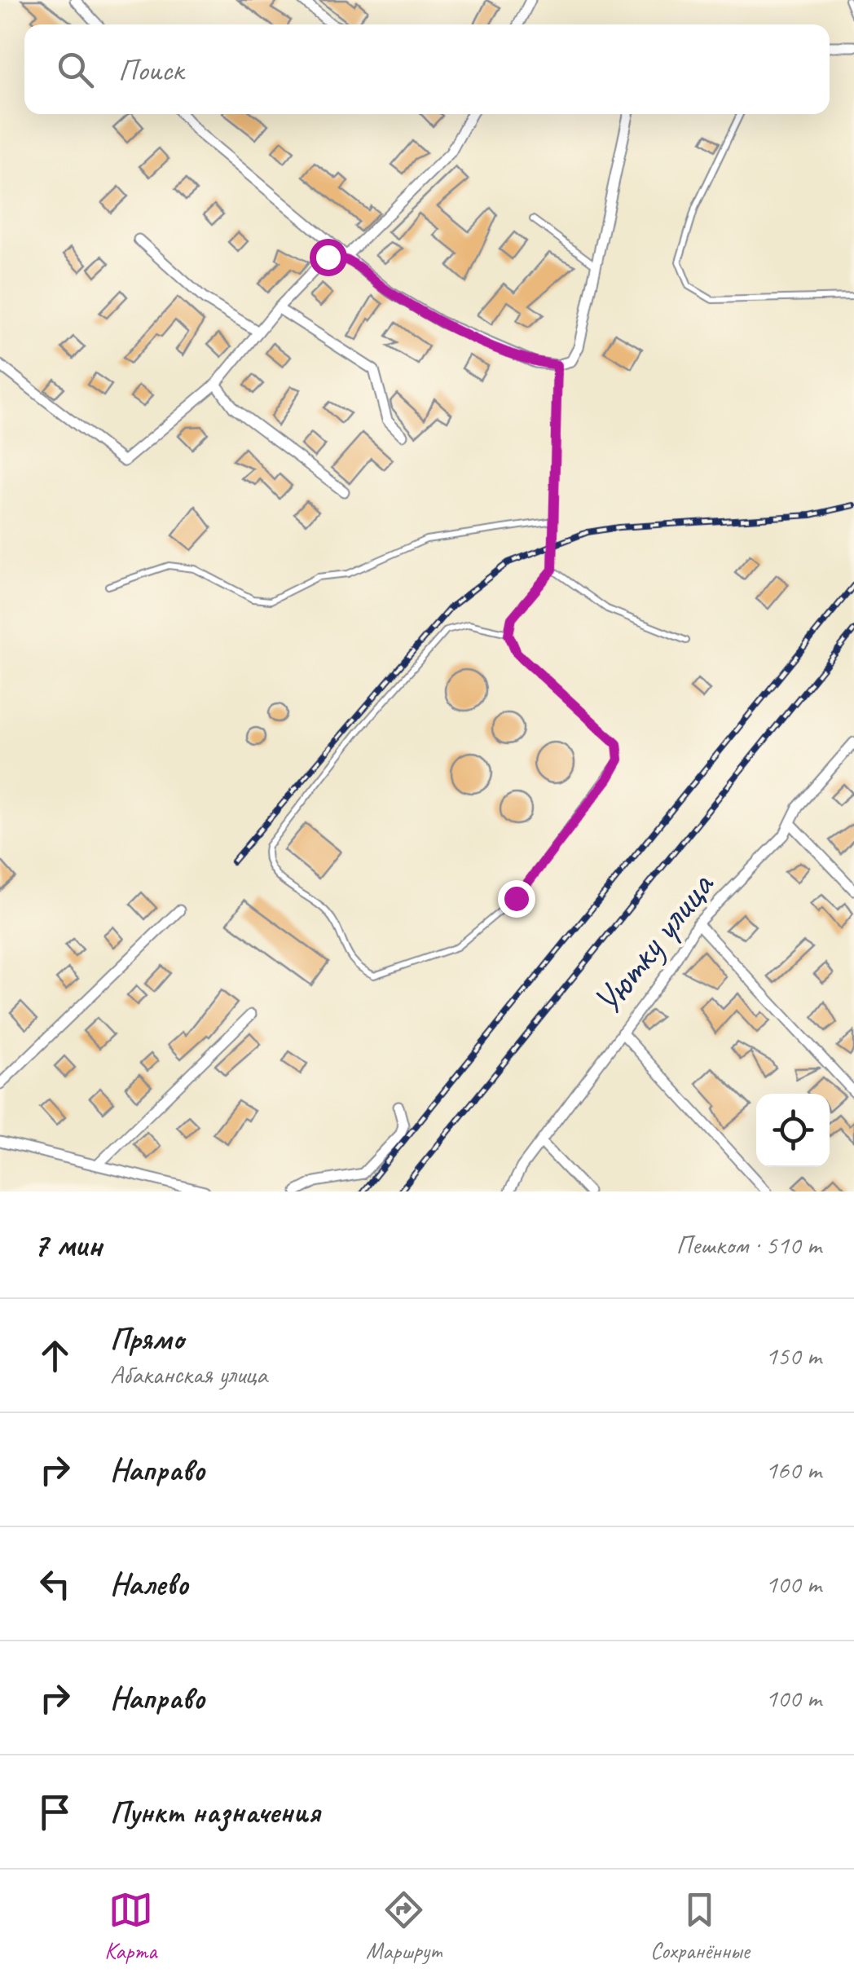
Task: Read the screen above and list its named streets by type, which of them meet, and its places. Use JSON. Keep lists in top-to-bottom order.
{
  "streets": {
    "street": ["Уютку улица"]
  },
  "page": {
    "search": "Поиск",
    "heading": ["7 мин", "Пешком · 510 m"],
    "list": [
      ["Прямо", "Абаканская улица", "150 m"],
      ["Направо", "160 m"],
      ["Налево", "100 m"],
      ["Направо", "100 m"],
      "Пункт назначения"
    ],
    "nav": ["Карта", "Маршрут", "Сохранённые"]
  }
}
